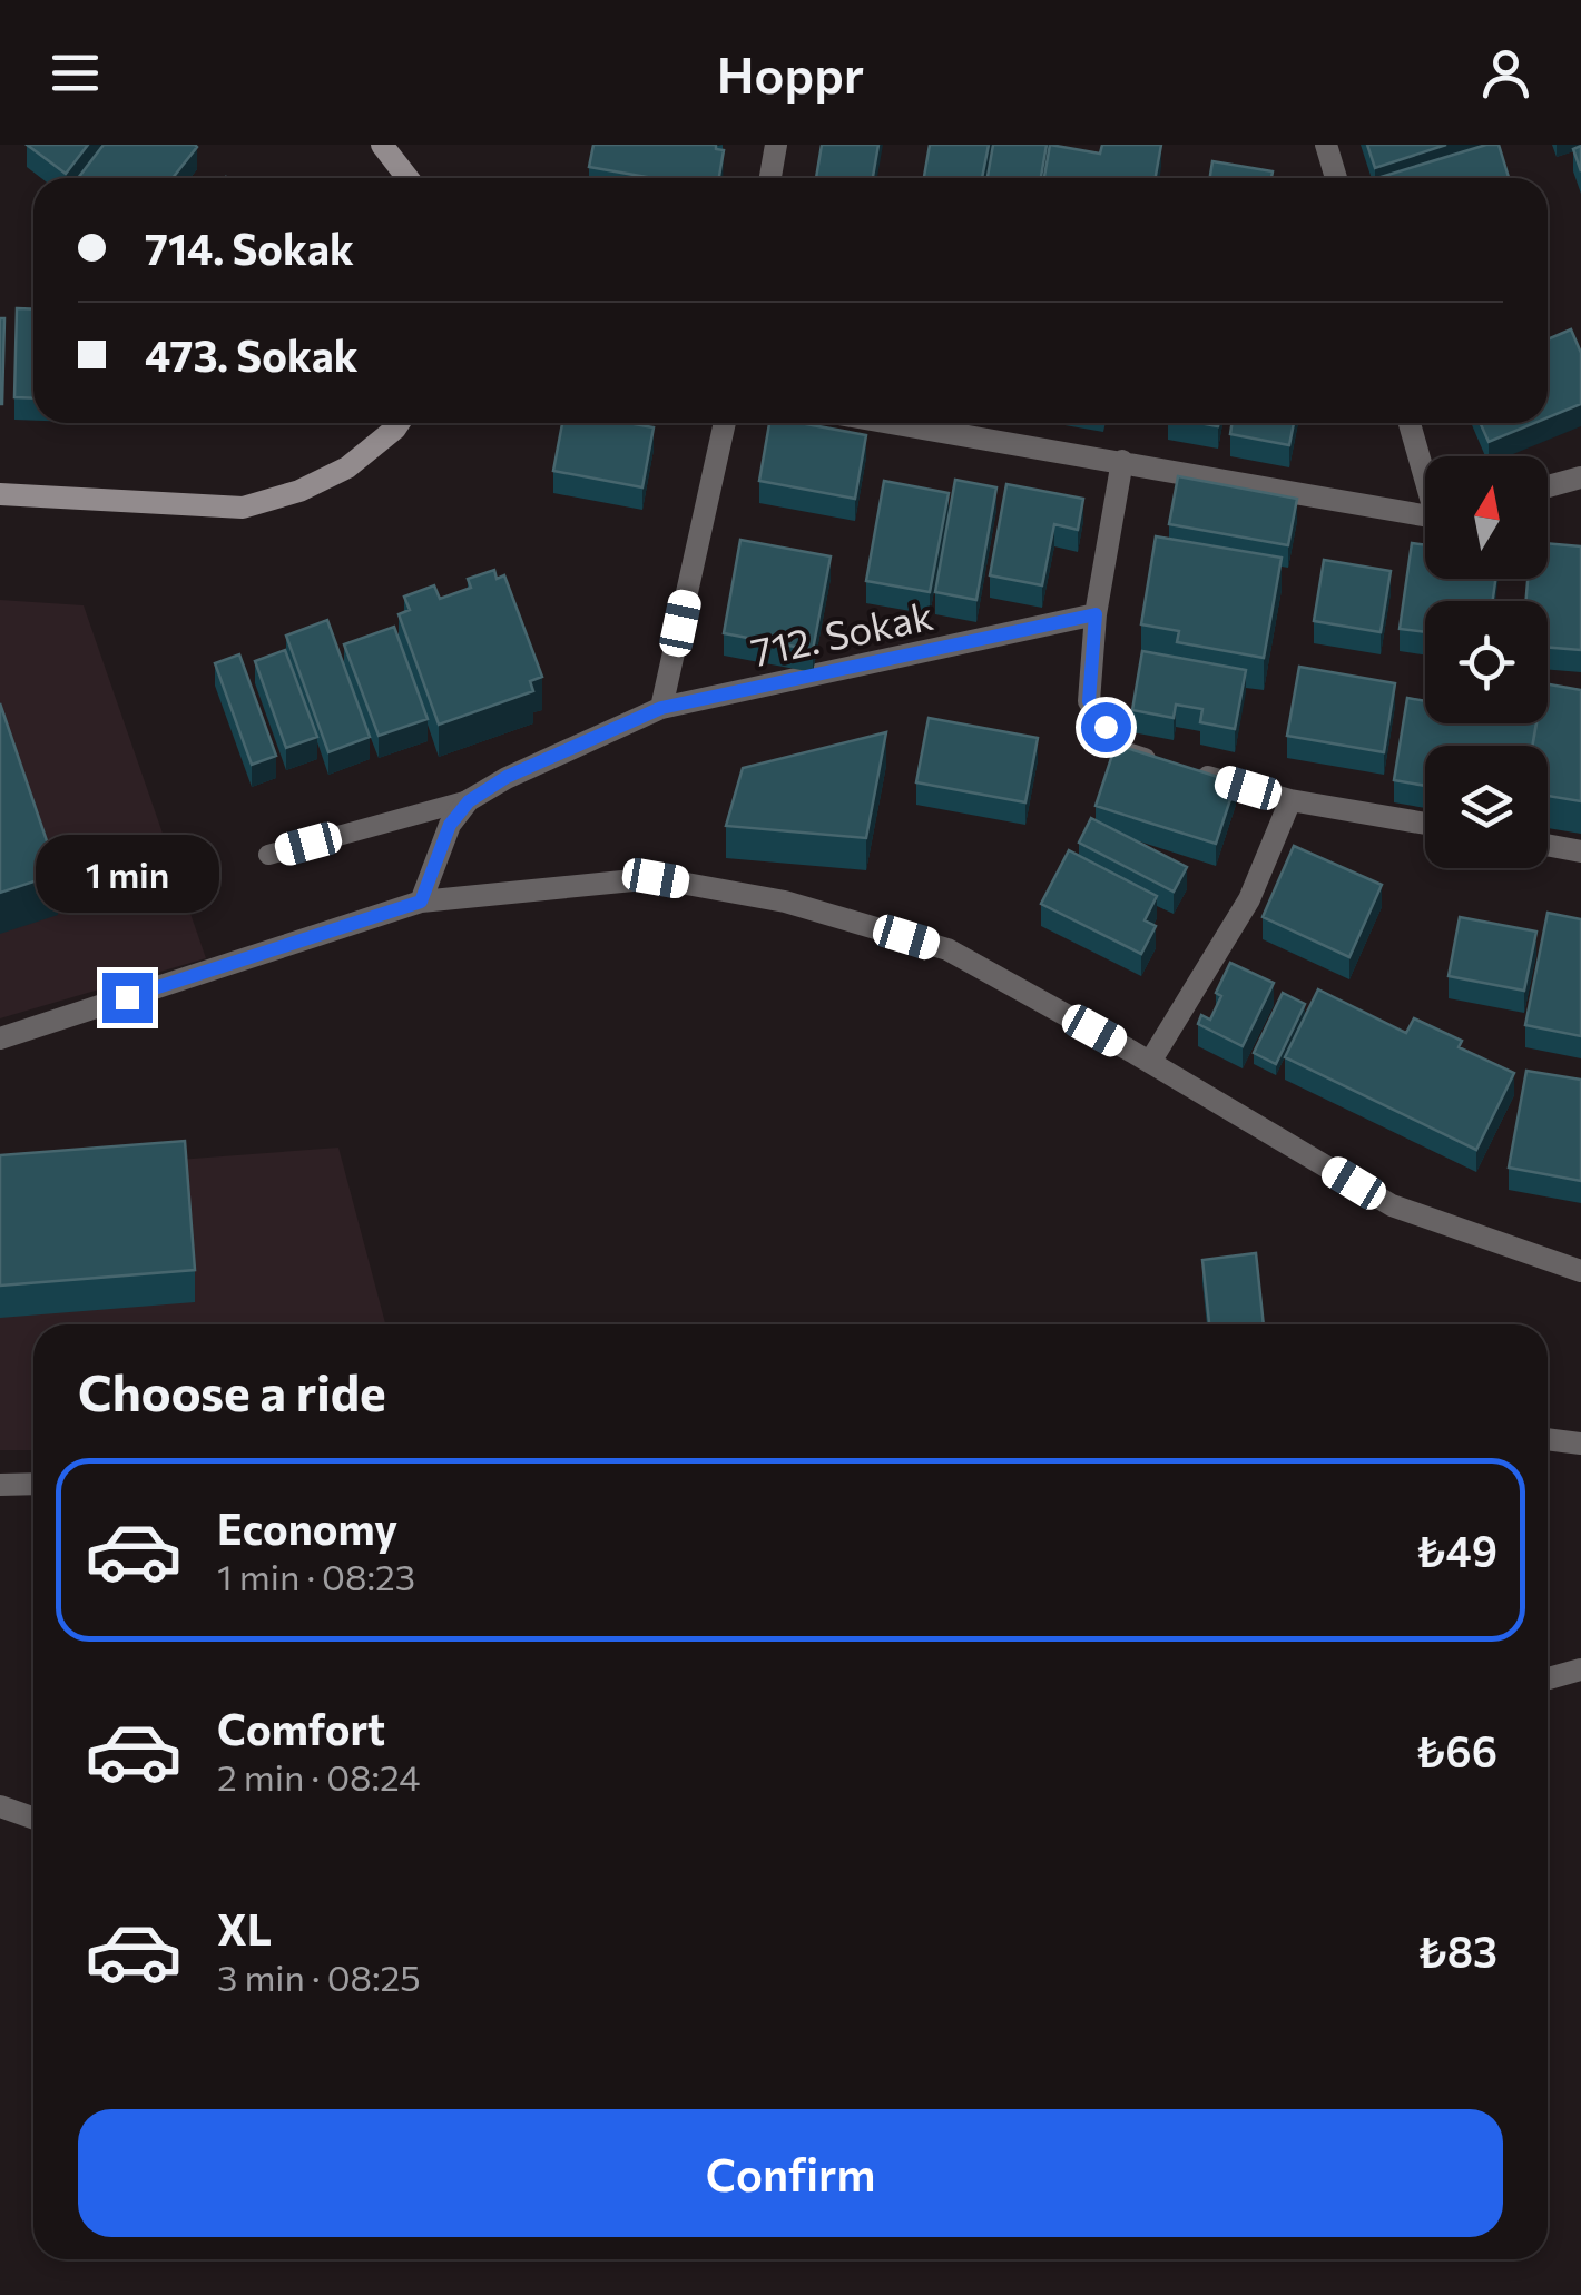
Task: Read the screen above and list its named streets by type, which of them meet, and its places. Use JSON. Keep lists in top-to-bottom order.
{
  "streets": {
    "street": ["712. Sokak"]
  },
  "north": "top",
  "page": {
    "header": "Hoppr",
    "banner": ["714. Sokak", "473. Sokak"],
    "bubble": "1 min",
    "heading": "Choose a ride",
    "list": [
      {
        "name": "Economy",
        "note": "1 min · 08:23",
        "value": "₺49"
      },
      {
        "name": "Comfort",
        "note": "2 min · 08:24",
        "value": "₺66"
      },
      {
        "name": "XL",
        "note": "3 min · 08:25",
        "value": "₺83"
      }
    ],
    "buttons": "Confirm"
  }
}
